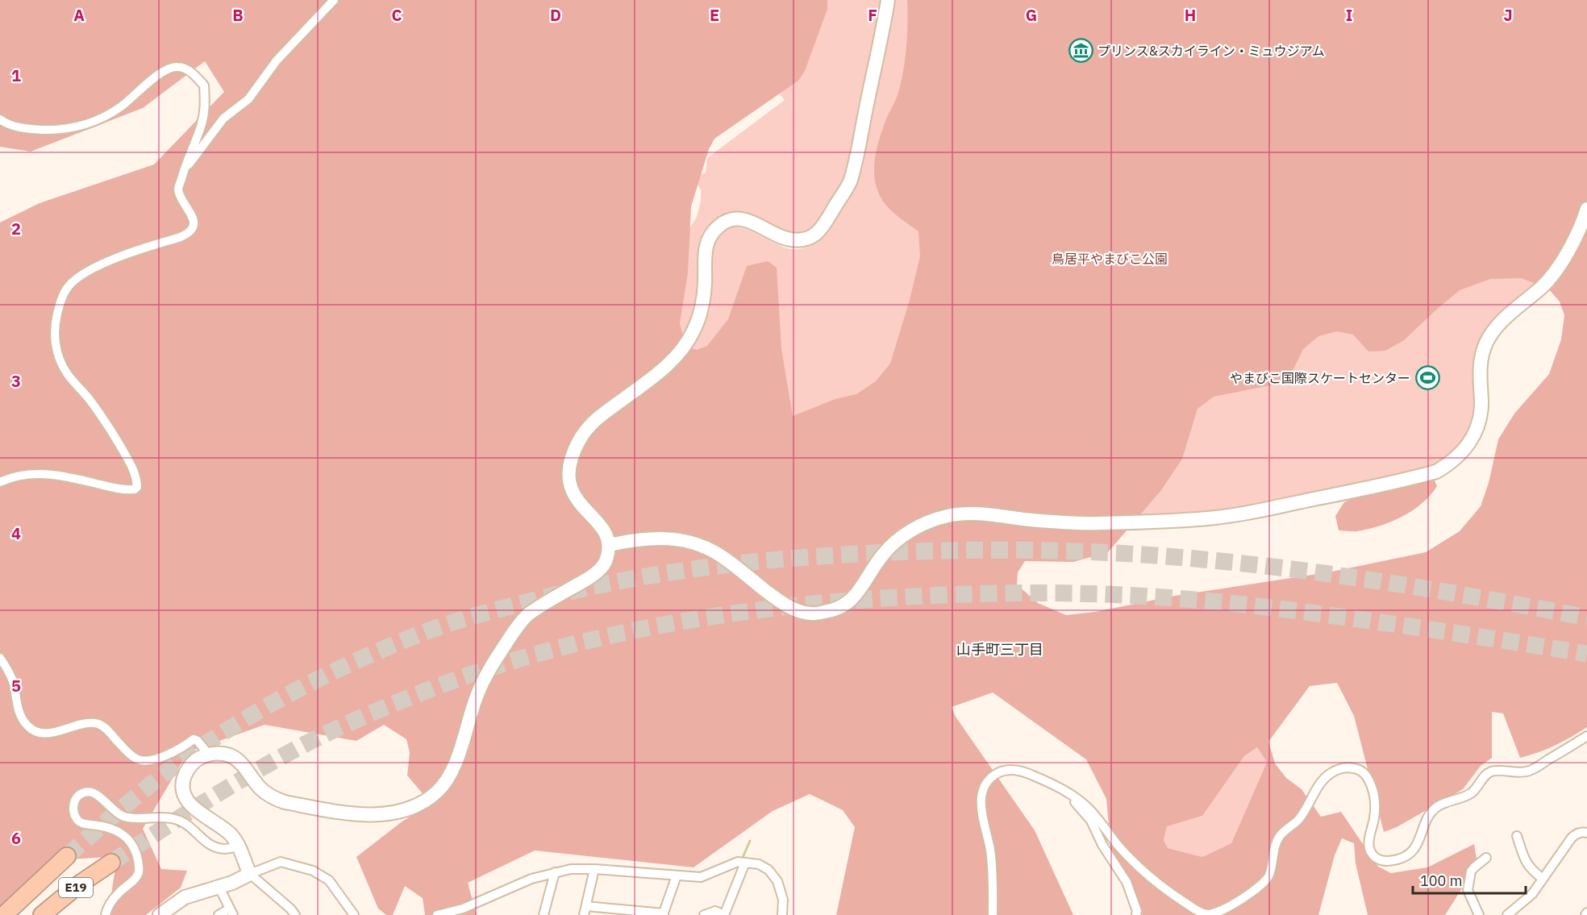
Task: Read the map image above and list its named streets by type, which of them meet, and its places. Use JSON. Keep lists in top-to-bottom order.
{
  "streets": {
    "highway": ["E19"]
  },
  "districts": ["山手町三丁目"],
  "parks": ["鳥居平やまびこ公園"],
  "places": {
    "museum": ["プリンス&スカイライン・ミュウジアム"],
    "sports": ["やまびこ国際スケートセンター"]
  },
  "scale_bar": "100 m",
  "grid": {
    "columns": [
      "A",
      "B",
      "C",
      "D",
      "E",
      "F",
      "G",
      "H",
      "I",
      "J"
    ],
    "rows": [
      "1",
      "2",
      "3",
      "4",
      "5",
      "6"
    ]
  }
}
